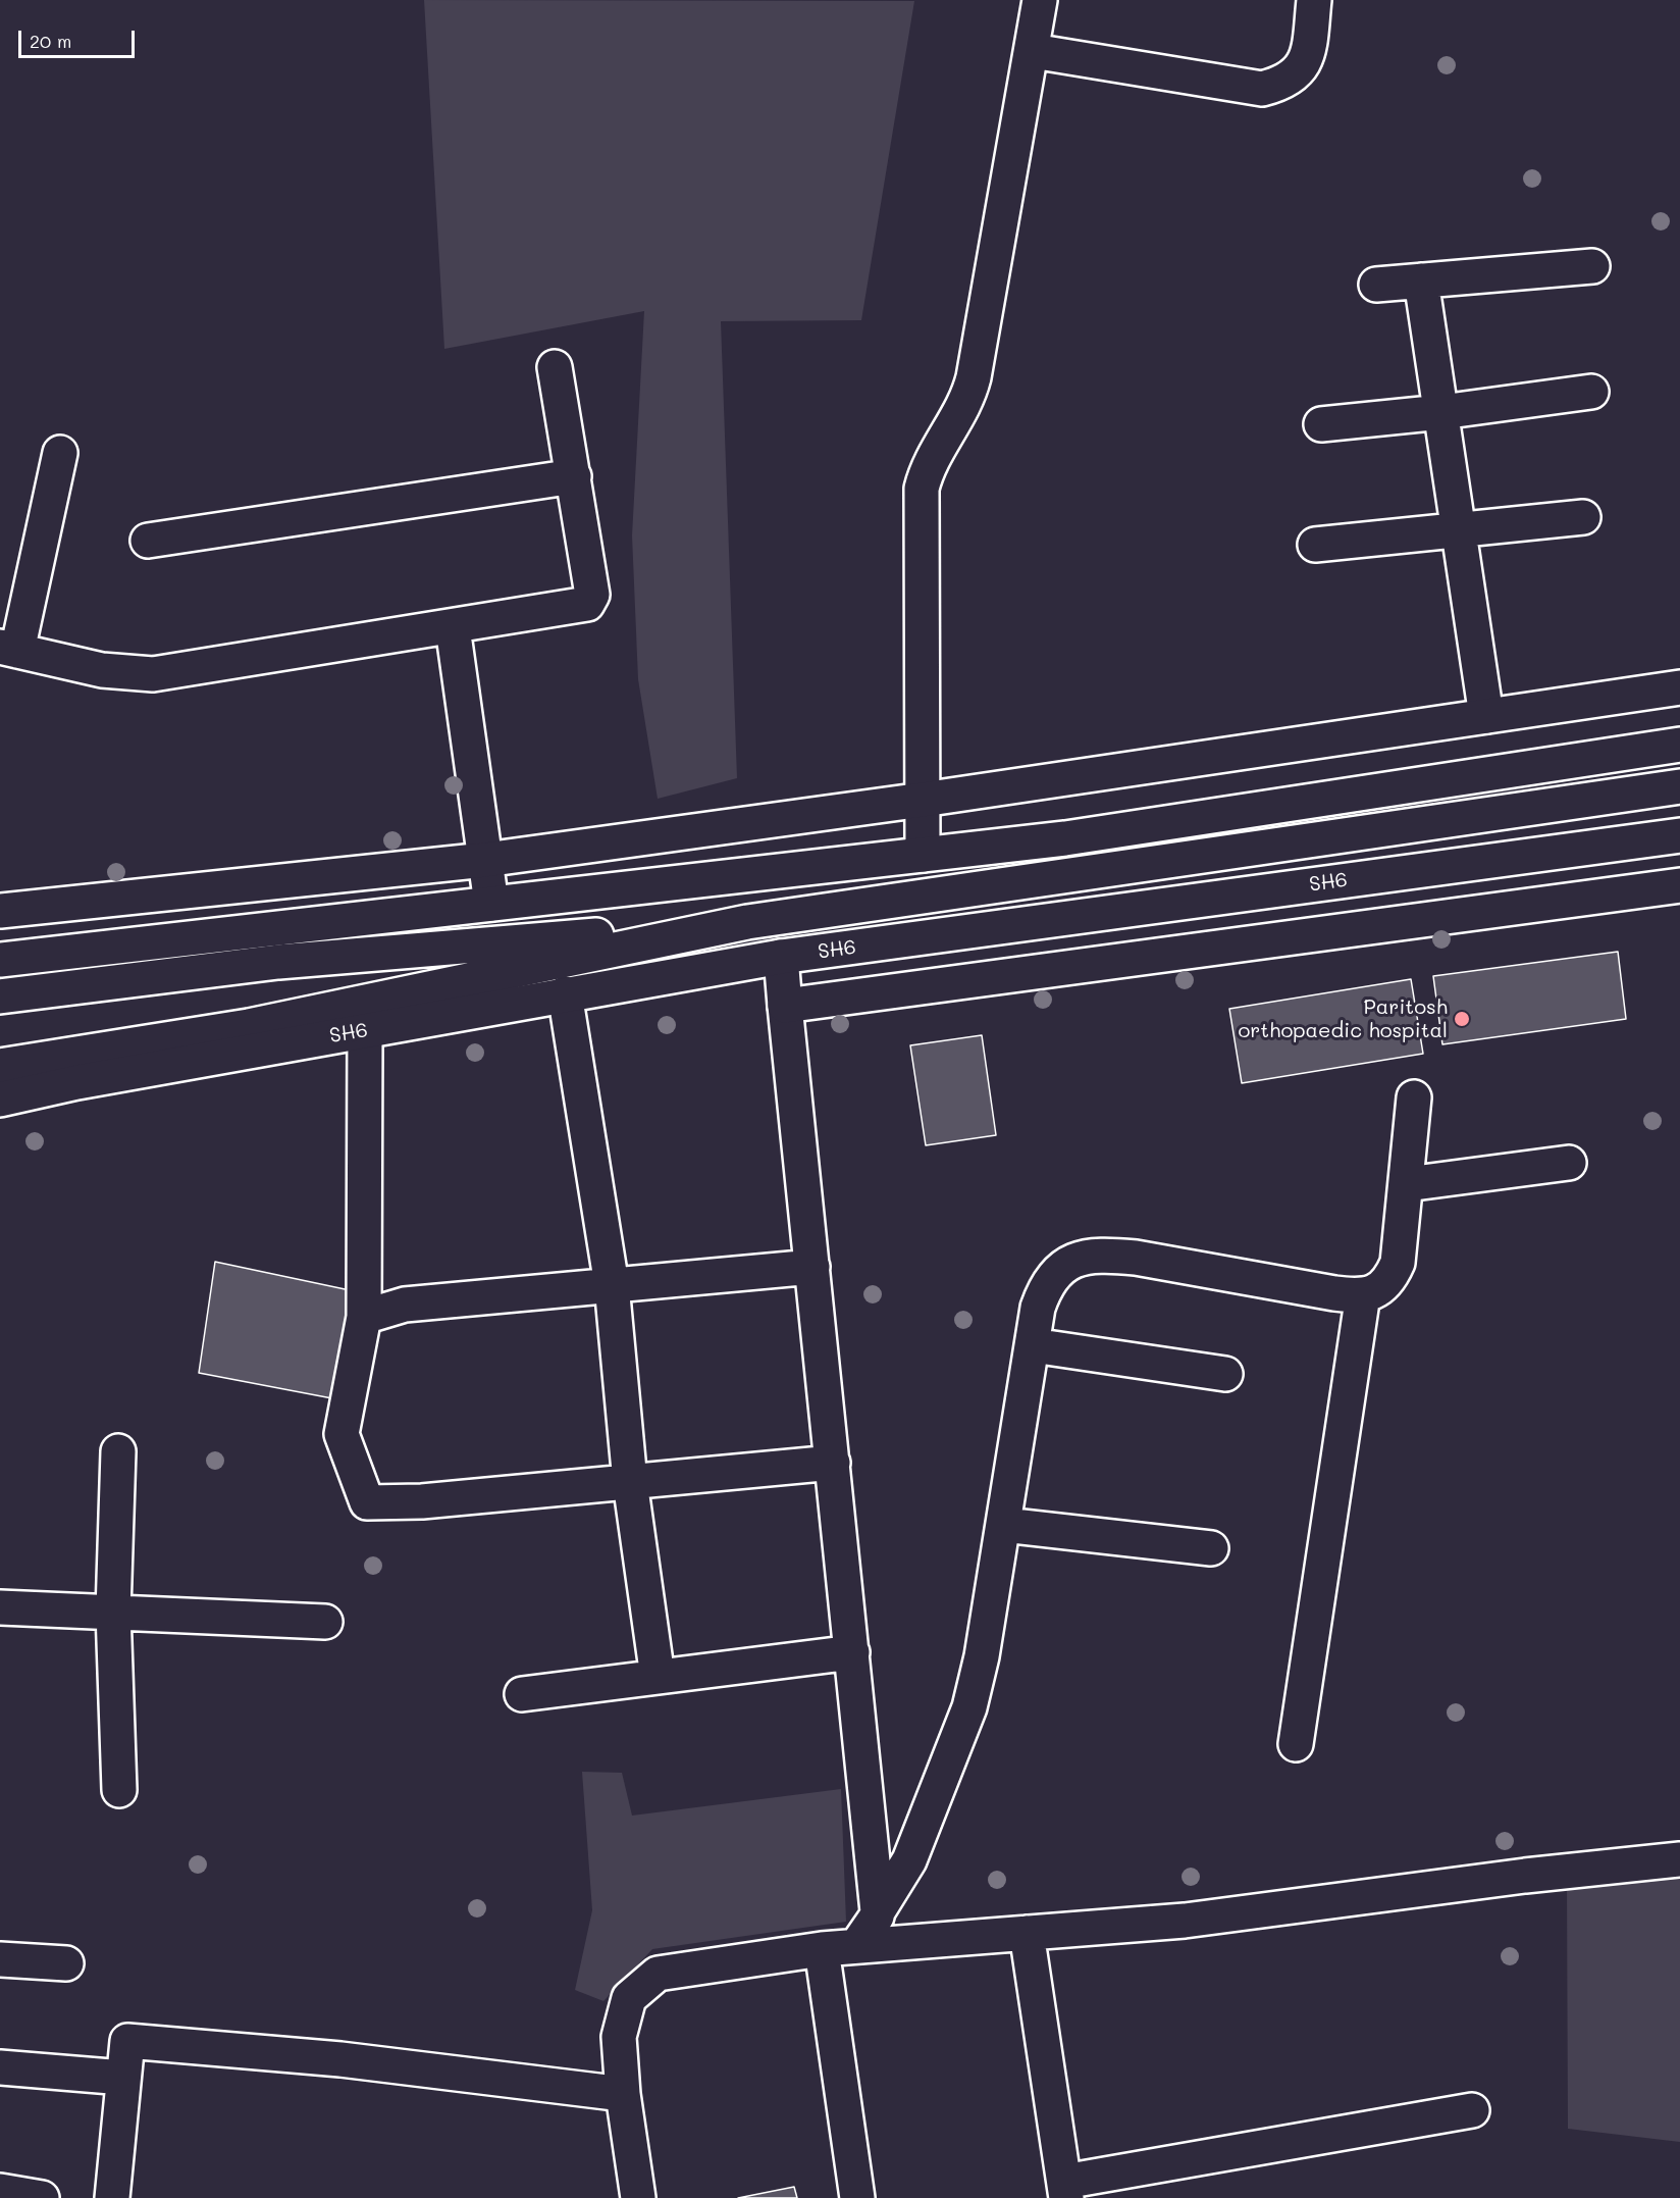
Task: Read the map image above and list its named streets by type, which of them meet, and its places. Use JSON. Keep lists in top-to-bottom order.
{
  "streets": {
    "street": ["SH6"]
  },
  "places": ["Paritosh orthopaedic hospital"],
  "scale_bar": "20 m"
}
